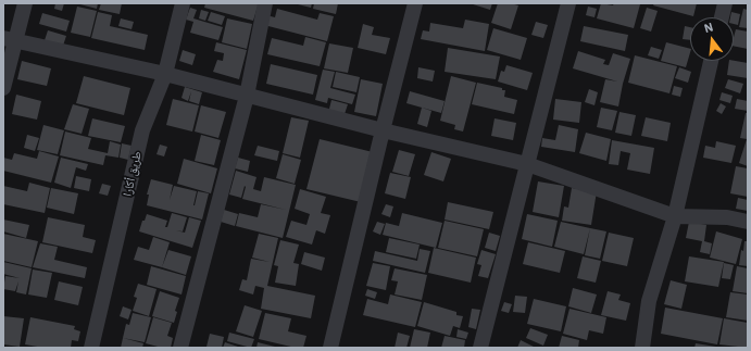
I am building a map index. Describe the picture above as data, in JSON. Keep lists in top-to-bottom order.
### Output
{
  "streets": {
    "street": ["طريق أكارا"]
  },
  "north": "top"
}
